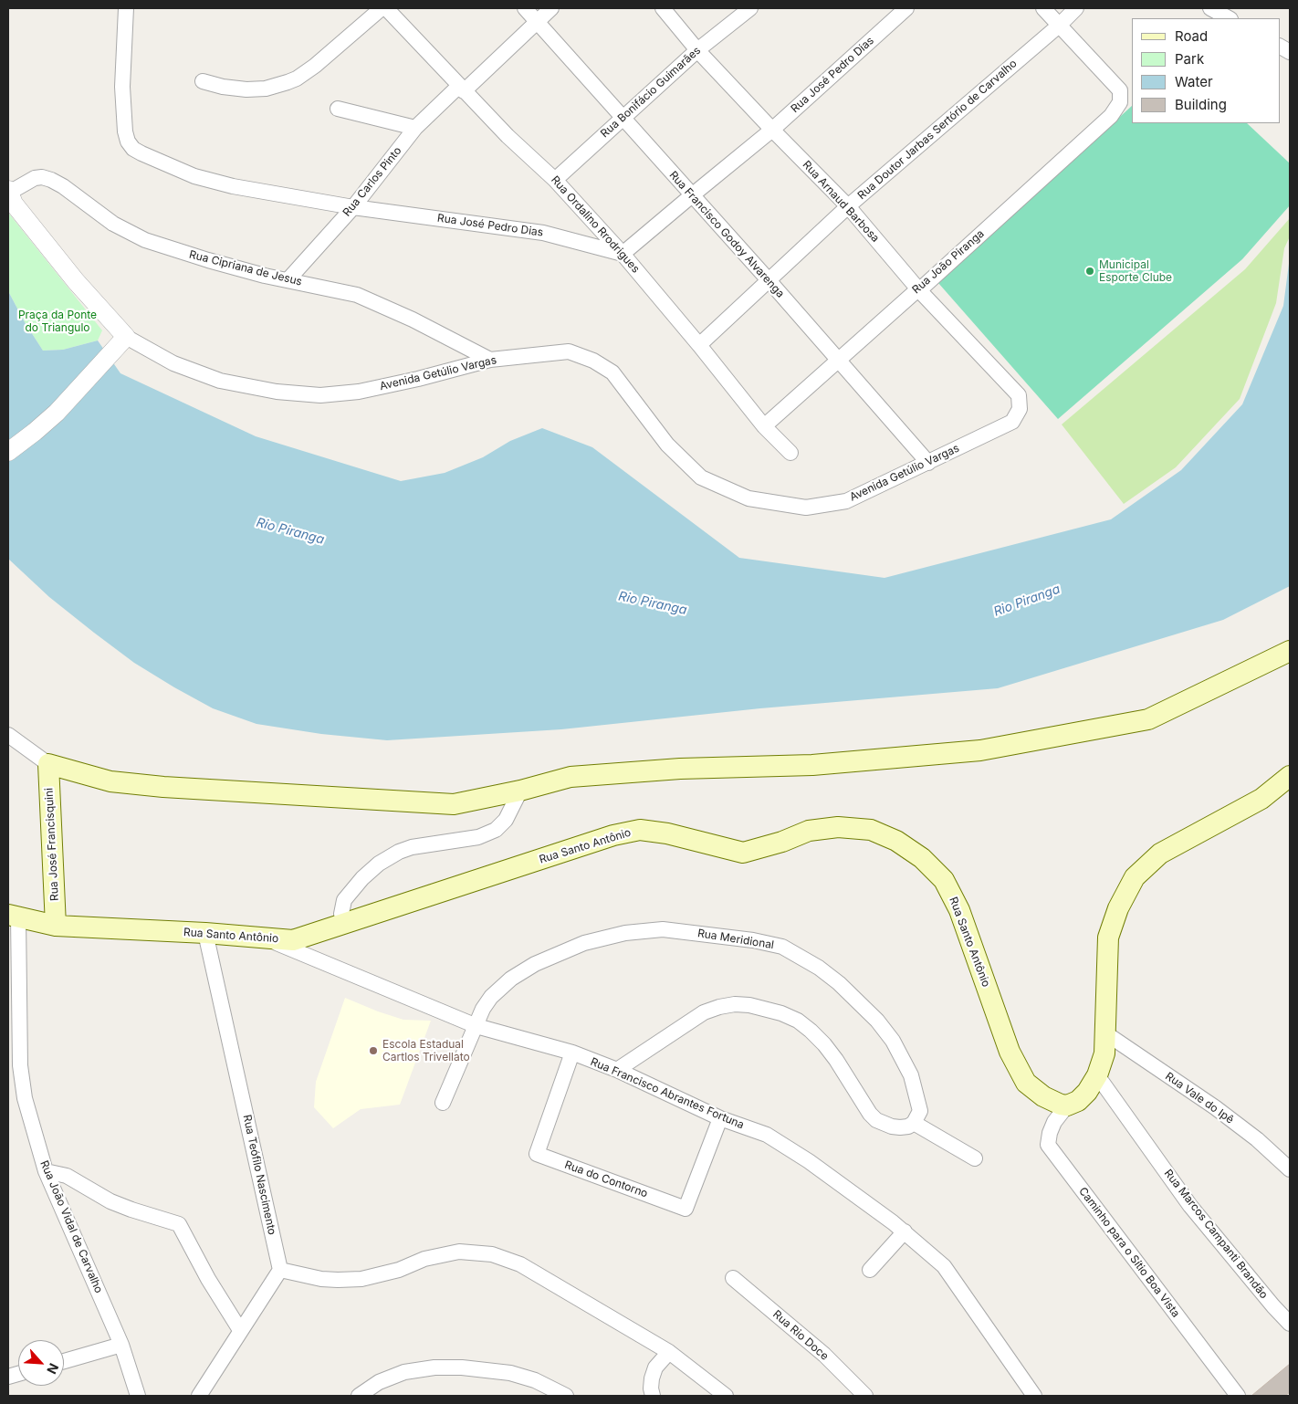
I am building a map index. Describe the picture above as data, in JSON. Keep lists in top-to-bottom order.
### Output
{
  "streets": {
    "main road": ["Rua José Francisquini", "Rua Santo Antônio"],
    "street": [
      "Rua José Pedro Dias",
      "Rua Bonifácio Guimarães",
      "Rua Doutor Jarbas Sertório de Carvalho",
      "Rua Carlos Pinto",
      "Rua Arnaud Barbosa",
      "Rua Ordalino Rrodrigues",
      "Rua Francisco Godoy Alvarenga",
      "Rua João Piranga",
      "Rua Cipriana de Jesus",
      "Avenida Getúlio Vargas",
      "Rua Meridional",
      "Rua Francisco Abrantes Fortuna",
      "Rua Vale do Ipê",
      "Rua Teófilo Nascimento",
      "Rua do Contorno",
      "Rua João Vidal de Carvalho",
      "Rua Marcos Campanti Brandão",
      "Caminho para o Sítio Boa Vista",
      "Rua Rio Doce"
    ]
  },
  "crossings": [
    ["Rua José Pedro Dias", "Rua Carlos Pinto"],
    ["Rua José Pedro Dias", "Rua Arnaud Barbosa"],
    ["Rua José Pedro Dias", "Rua Ordalino Rrodrigues"],
    ["Rua José Pedro Dias", "Rua Francisco Godoy Alvarenga"],
    ["Rua Bonifácio Guimarães", "Rua Arnaud Barbosa"],
    ["Rua Bonifácio Guimarães", "Rua Ordalino Rrodrigues"],
    ["Rua Bonifácio Guimarães", "Rua Francisco Godoy Alvarenga"],
    ["Rua Doutor Jarbas Sertório de Carvalho", "Rua Arnaud Barbosa"],
    ["Rua Doutor Jarbas Sertório de Carvalho", "Rua Ordalino Rrodrigues"],
    ["Rua Doutor Jarbas Sertório de Carvalho", "Rua Francisco Godoy Alvarenga"],
    ["Rua Doutor Jarbas Sertório de Carvalho", "Rua João Piranga"],
    ["Rua Carlos Pinto", "Rua Ordalino Rrodrigues"],
    ["Rua Carlos Pinto", "Rua Francisco Godoy Alvarenga"],
    ["Rua Carlos Pinto", "Rua Cipriana de Jesus"],
    ["Rua Arnaud Barbosa", "Rua João Piranga"],
    ["Rua Arnaud Barbosa", "Avenida Getúlio Vargas"],
    ["Rua Ordalino Rrodrigues", "Rua João Piranga"],
    ["Rua Francisco Godoy Alvarenga", "Rua João Piranga"],
    ["Rua Francisco Godoy Alvarenga", "Avenida Getúlio Vargas"],
    ["Rua Cipriana de Jesus", "Avenida Getúlio Vargas"],
    ["Rua José Francisquini", "Rua Santo Antônio"],
    ["Rua Santo Antônio", "Rua Francisco Abrantes Fortuna"],
    ["Rua Santo Antônio", "Rua Teófilo Nascimento"],
    ["Rua Santo Antônio", "Rua João Vidal de Carvalho"],
    ["Rua Santo Antônio", "Caminho para o Sítio Boa Vista"],
    ["Rua Meridional", "Rua Francisco Abrantes Fortuna"],
    ["Rua Francisco Abrantes Fortuna", "Rua do Contorno"]
  ],
  "water": ["Rio Piranga"],
  "parks": ["Praça da Ponte do Triangulo"],
  "places": ["Municipal Esporte Clube", "Escola Estadual Cartlos Trivellato"],
  "legend": [
    "Road",
    "Park",
    "Water",
    "Building"
  ],
  "north": "bottom right"
}
